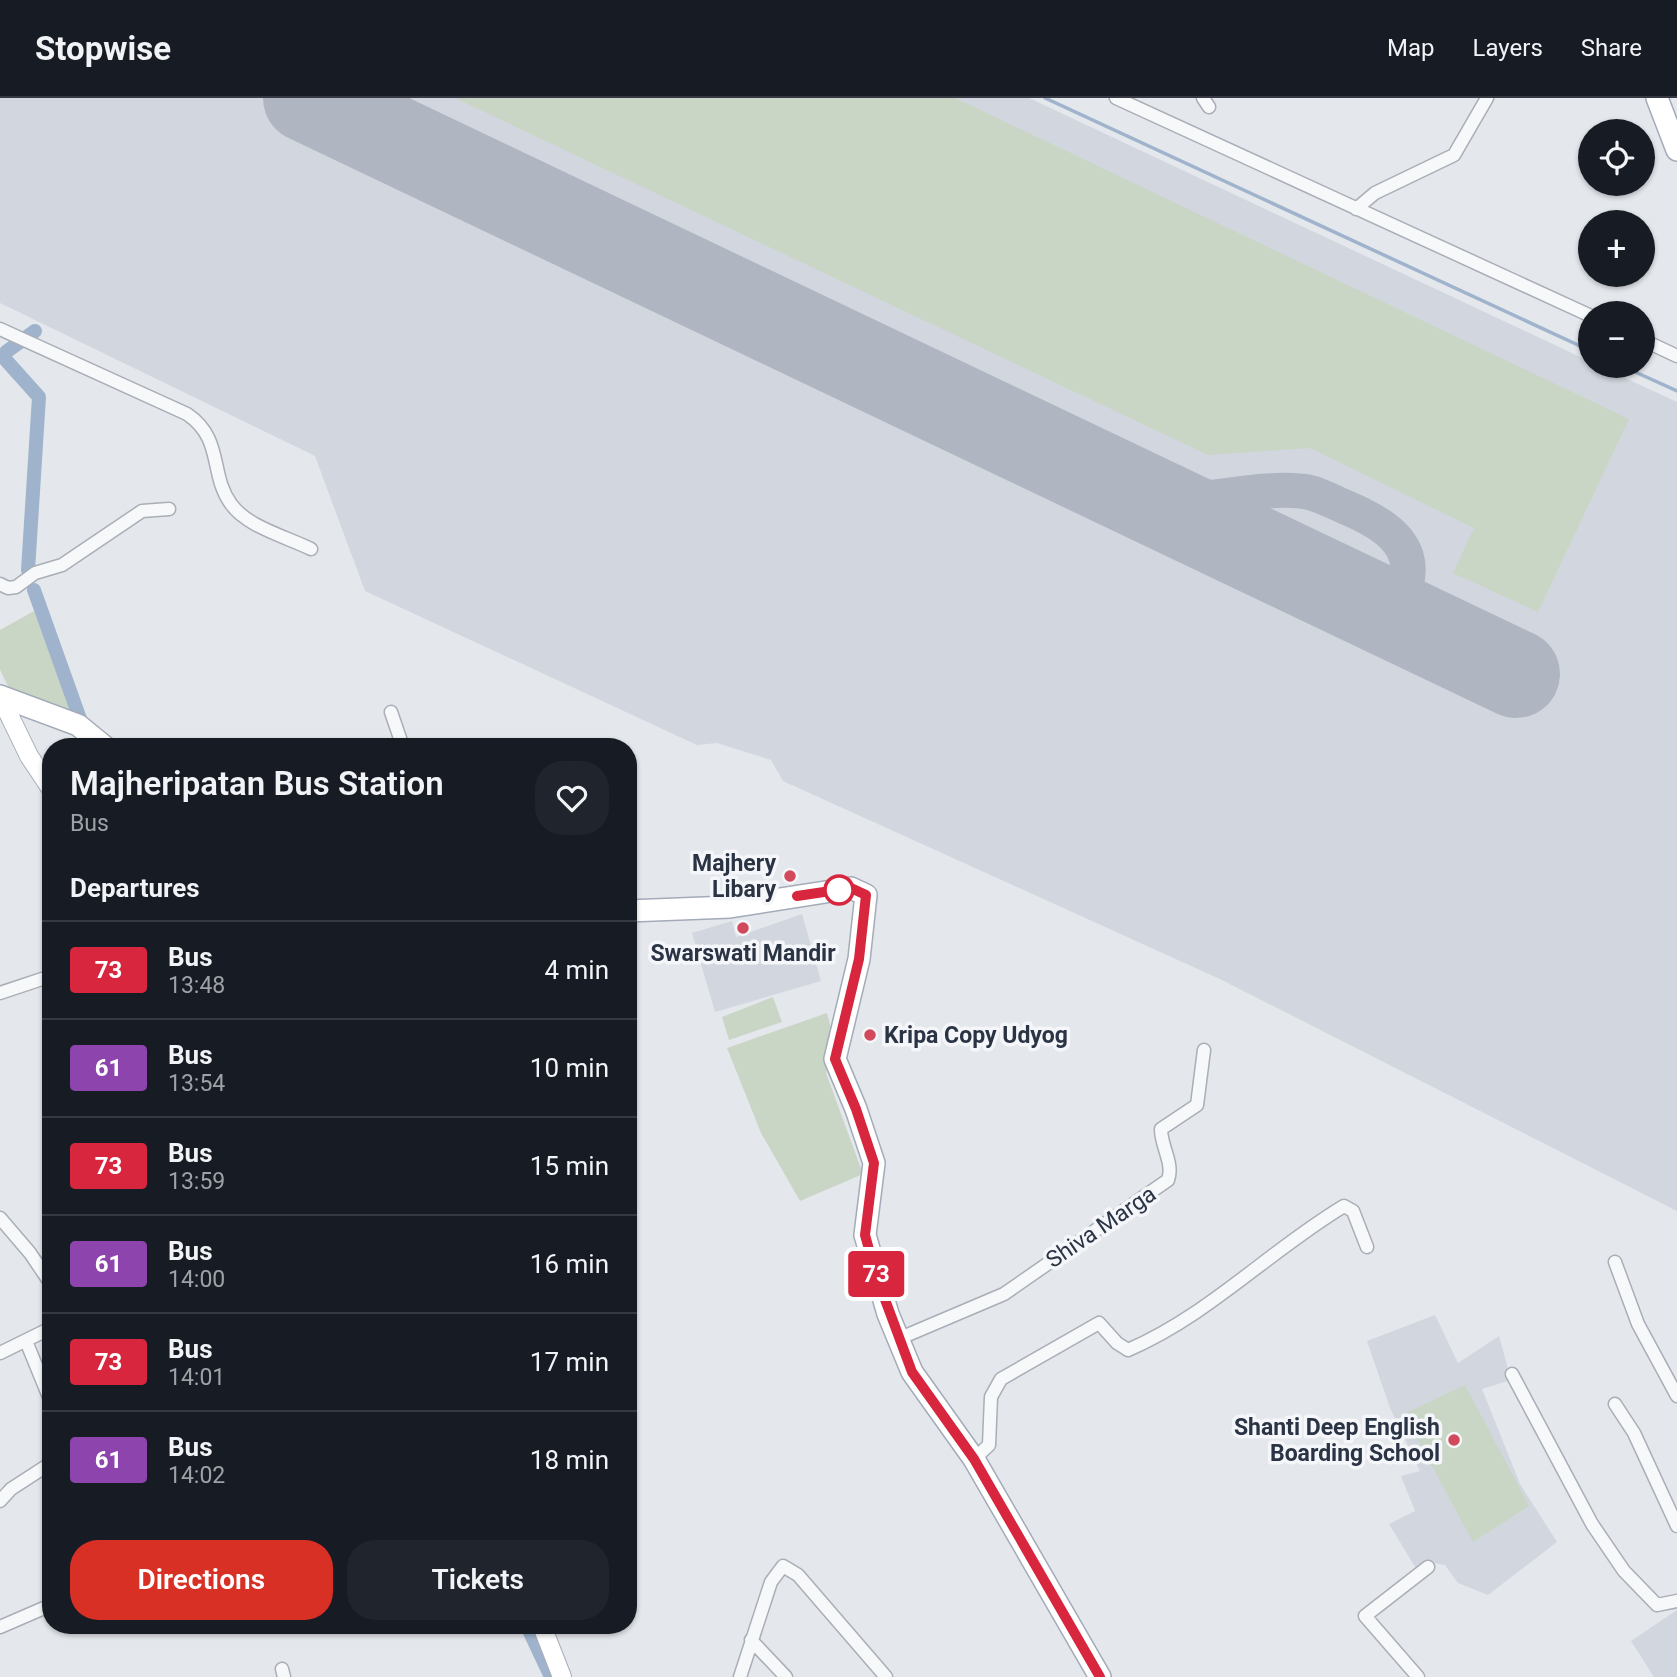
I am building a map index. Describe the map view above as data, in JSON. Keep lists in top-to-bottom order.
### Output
{
  "streets": {
    "street": ["Shiva Marga"]
  },
  "places": [
    "Majhery Libary",
    "Swarswati Mandir",
    "Kripa Copy Udyog",
    "Shanti Deep English Boarding School"
  ],
  "lines": ["bus line 73"],
  "page": {
    "header": "Stopwise",
    "nav": ["Map", "Layers", "Share"],
    "on_map": "73",
    "map_buttons": ["+", "−"],
    "heading": [
      ["Majheripatan Bus Station", "Bus"],
      "Departures"
    ],
    "list": [
      {
        "mark": "73",
        "name": "Bus",
        "note": "13:48",
        "value": "4 min"
      },
      {
        "mark": "61",
        "name": "Bus",
        "note": "13:54",
        "value": "10 min"
      },
      {
        "mark": "73",
        "name": "Bus",
        "note": "13:59",
        "value": "15 min"
      },
      {
        "mark": "61",
        "name": "Bus",
        "note": "14:00",
        "value": "16 min"
      },
      {
        "mark": "73",
        "name": "Bus",
        "note": "14:01",
        "value": "17 min"
      },
      {
        "mark": "61",
        "name": "Bus",
        "note": "14:02",
        "value": "18 min"
      }
    ],
    "buttons": ["Directions", "Tickets"]
  }
}
